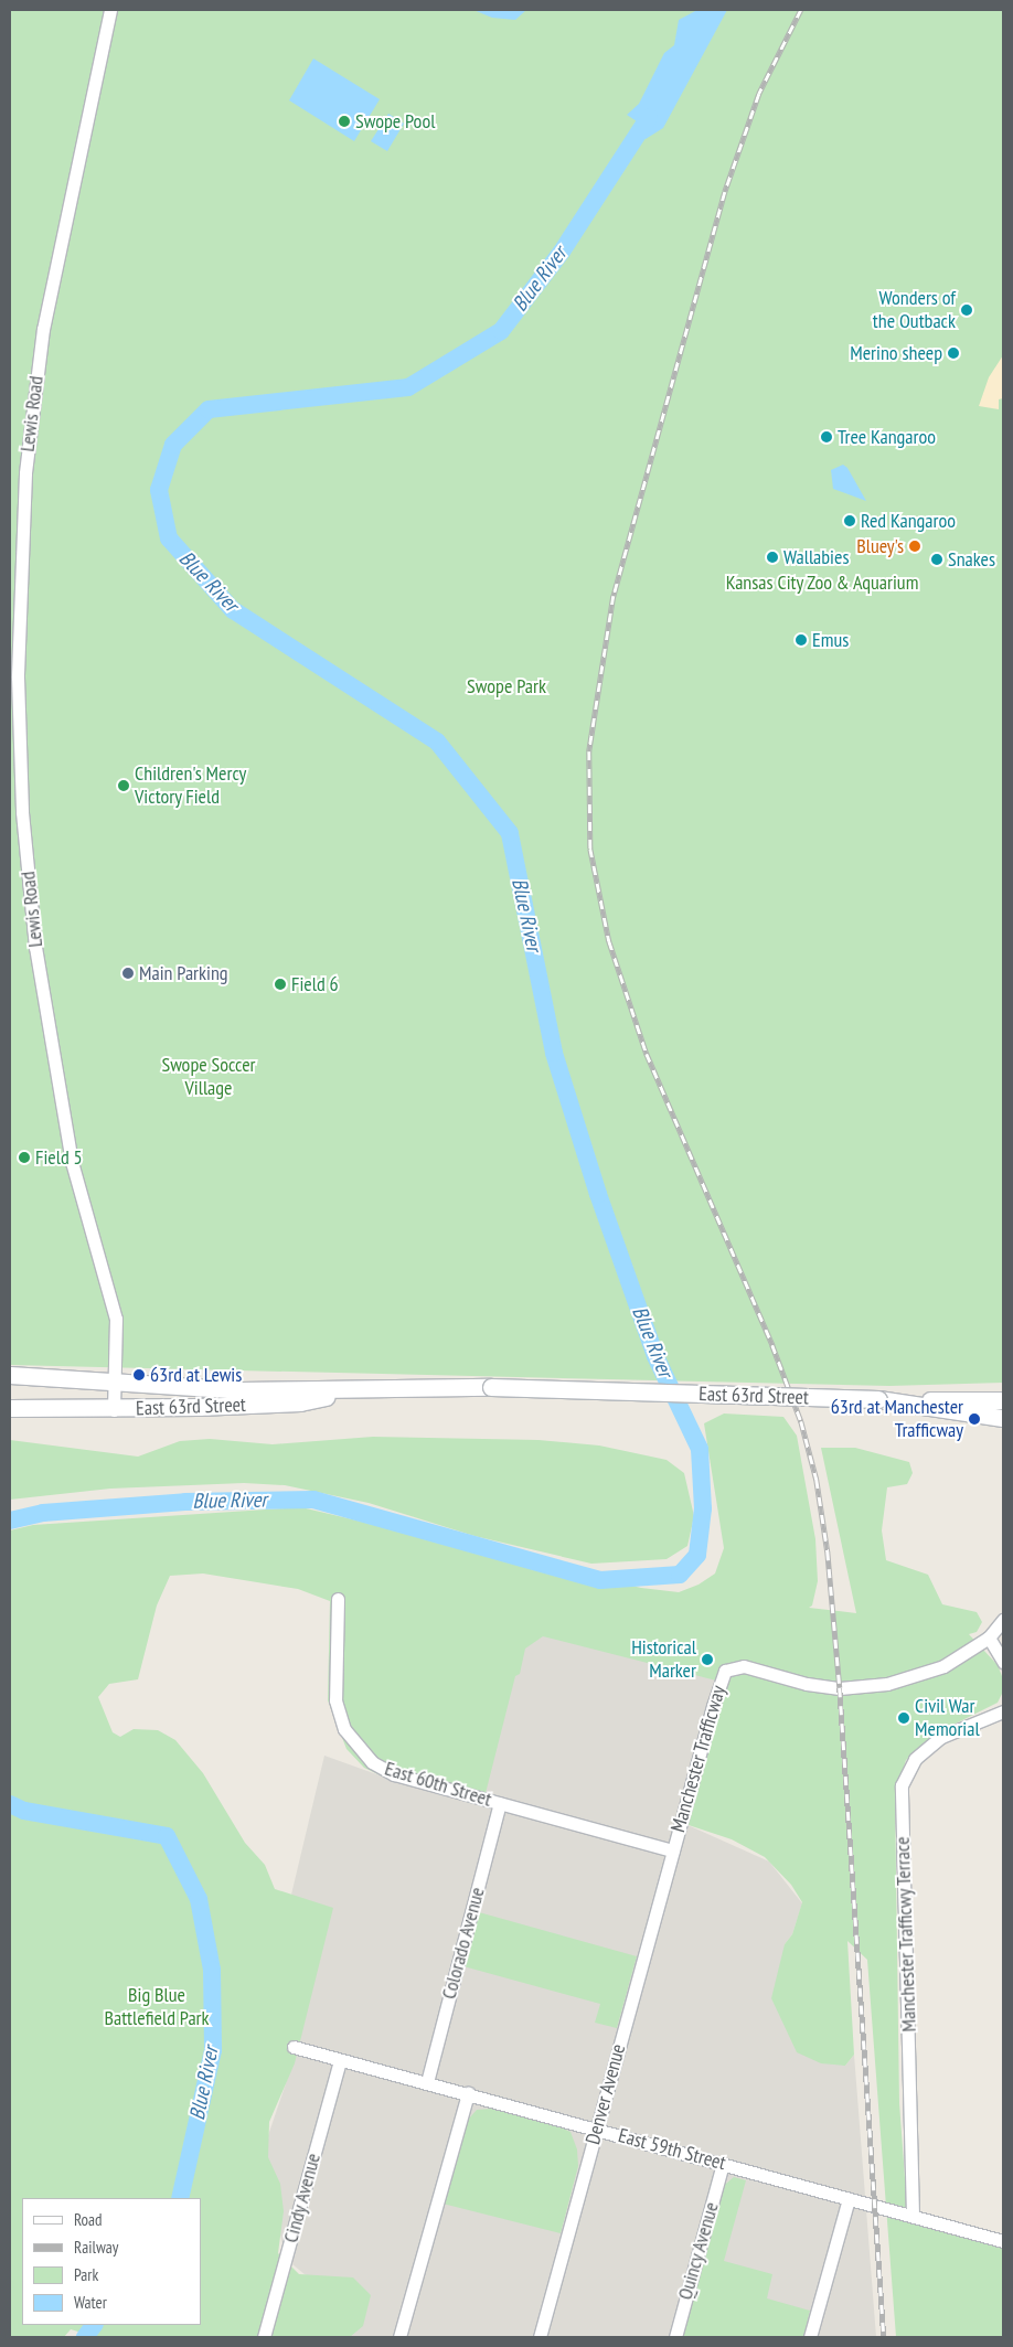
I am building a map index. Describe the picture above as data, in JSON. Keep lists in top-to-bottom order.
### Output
{
  "streets": {
    "main road": ["East 63rd Street"],
    "street": [
      "Lewis Road",
      "Manchester Trafficway",
      "East 60th Street",
      "Manchester Trafficwy Terrace",
      "Colorado Avenue",
      "Denver Avenue",
      "East 59th Street",
      "Cindy Avenue",
      "Quincy Avenue"
    ]
  },
  "crossings": [
    ["Lewis Road", "East 63rd Street"],
    ["Manchester Trafficway", "East 60th Street"],
    ["Manchester Trafficway", "Denver Avenue"],
    ["East 60th Street", "Colorado Avenue"],
    ["East 60th Street", "Denver Avenue"],
    ["Manchester Trafficwy Terrace", "East 59th Street"],
    ["Colorado Avenue", "East 59th Street"],
    ["Denver Avenue", "East 59th Street"],
    ["East 59th Street", "Cindy Avenue"],
    ["East 59th Street", "Quincy Avenue"]
  ],
  "water": ["Blue River"],
  "parks": [
    "Kansas City Zoo & Aquarium",
    "Swope Park",
    "Swope Soccer Village",
    "Big Blue Battlefield Park"
  ],
  "places": [
    "Swope Pool",
    "Wonders of the Outback",
    "Merino sheep",
    "Tree Kangaroo",
    "Red Kangaroo",
    "Bluey's",
    "Wallabies",
    "Snakes",
    "Emus",
    "Children's Mercy Victory Field",
    "Main Parking",
    "Field 6",
    "Field 5",
    "63rd at Lewis",
    "63rd at Manchester Trafficway",
    "Historical Marker",
    "Civil War Memorial"
  ],
  "legend": [
    "Road",
    "Railway",
    "Park",
    "Water"
  ]
}
